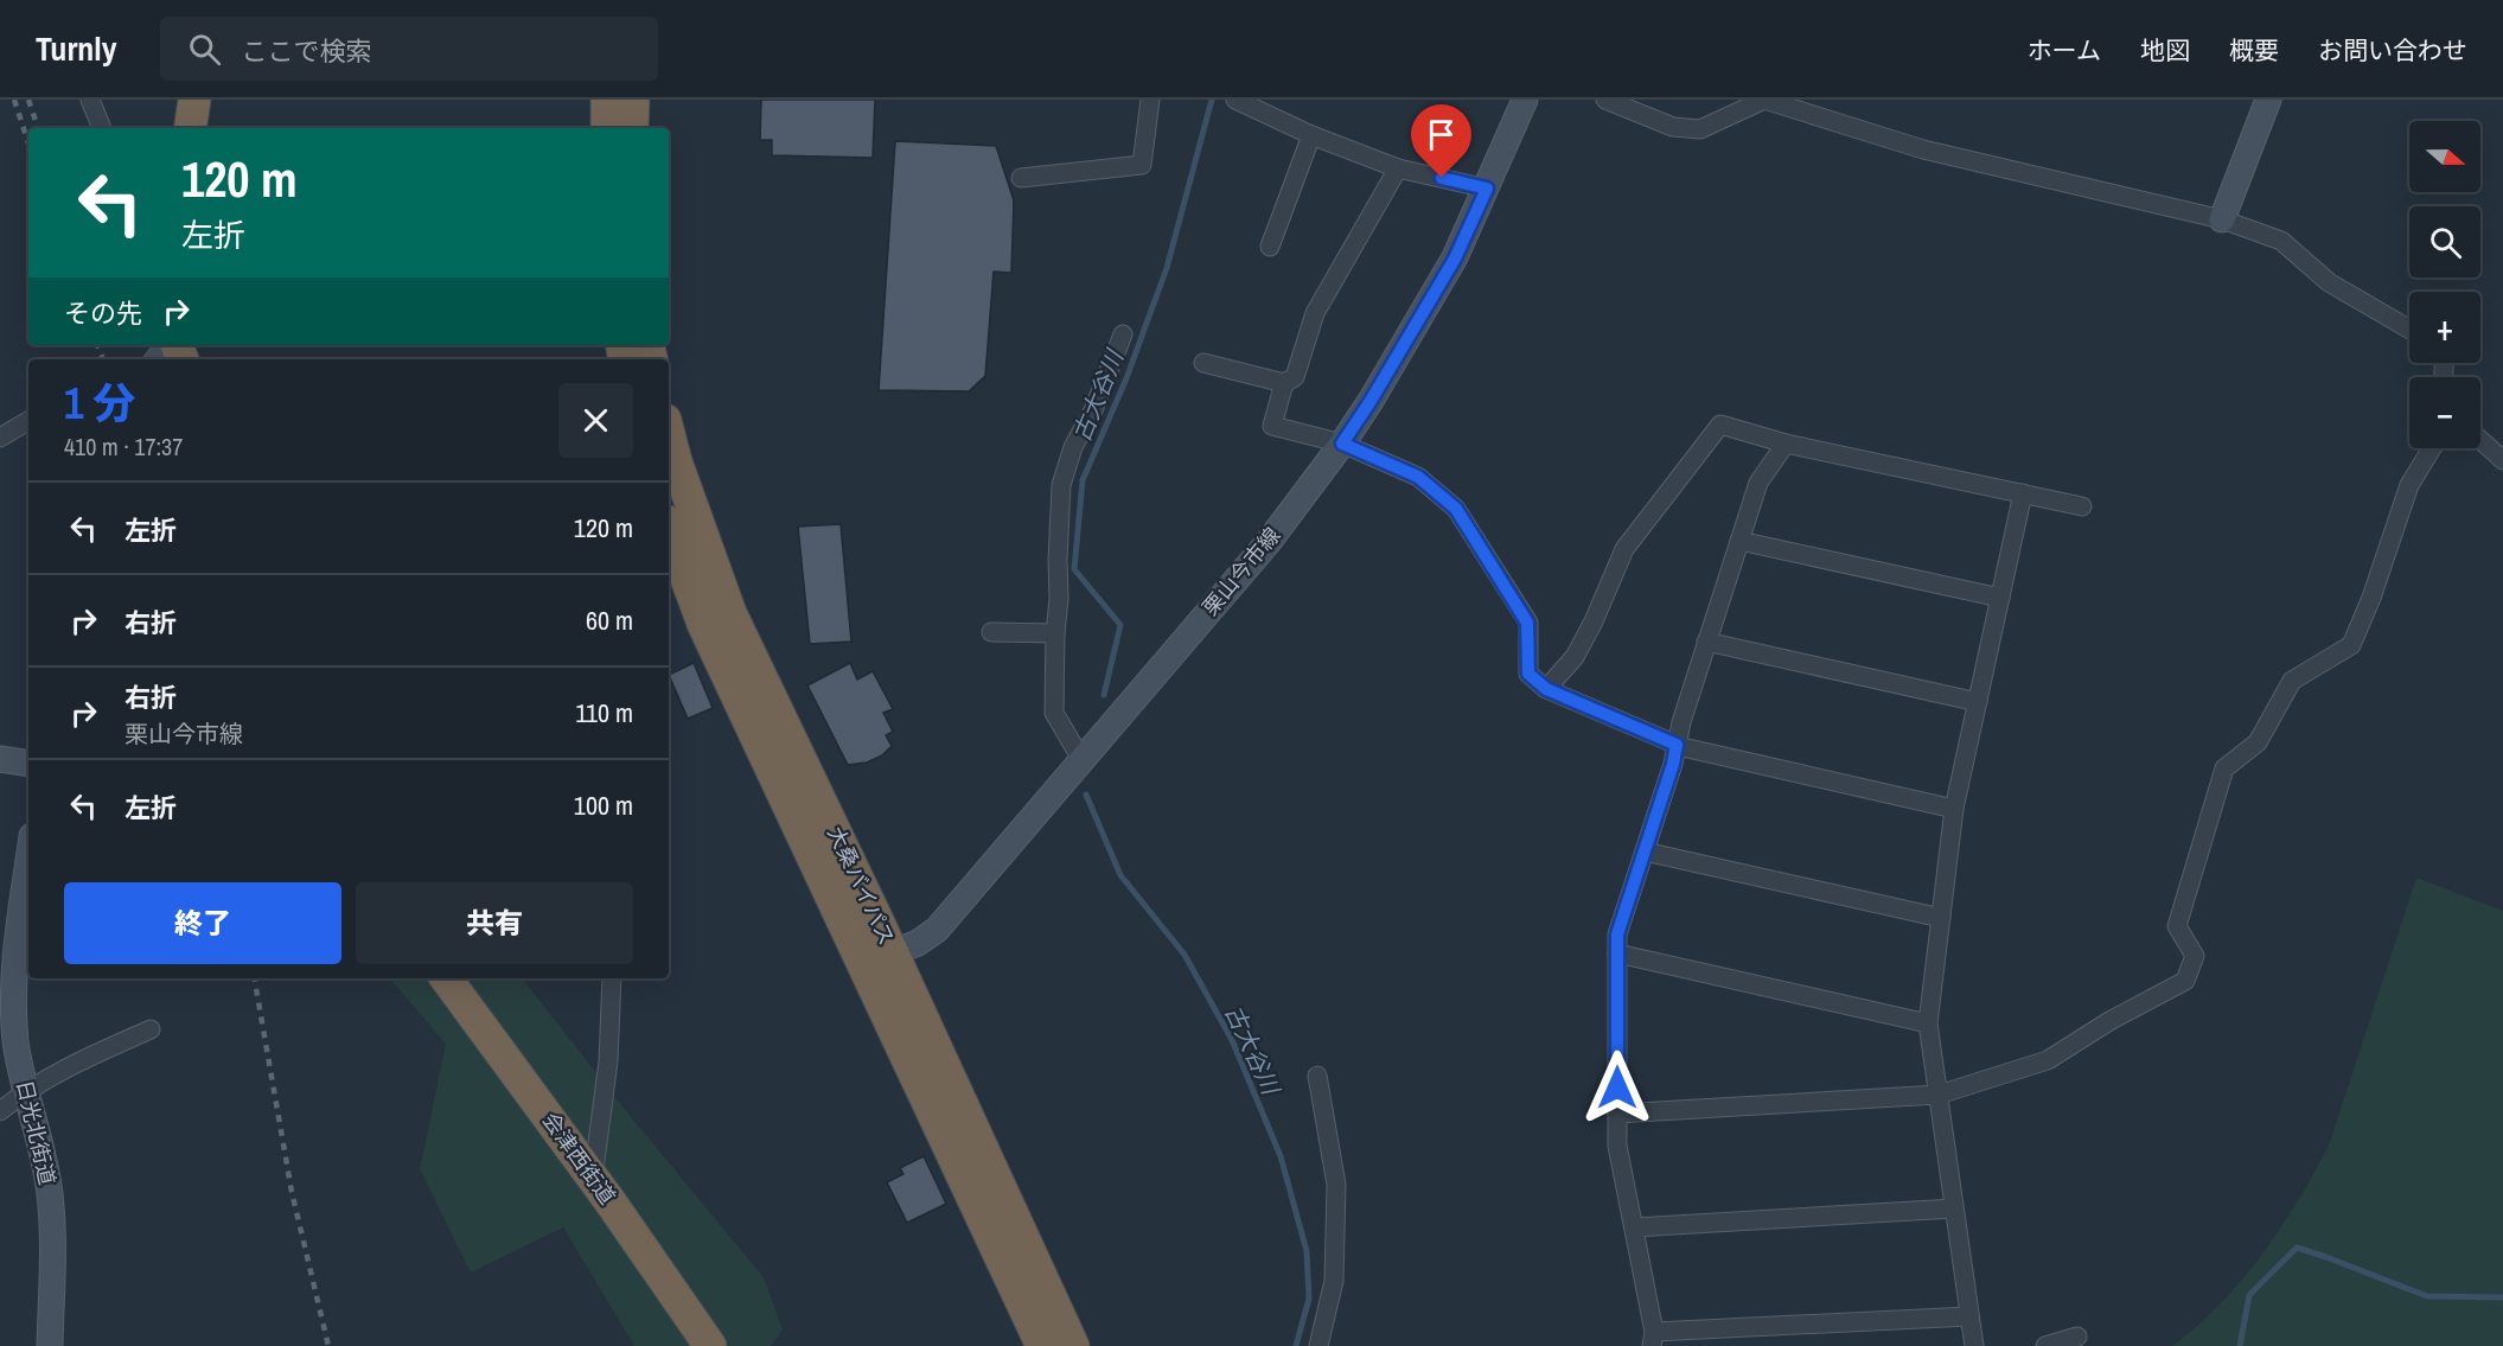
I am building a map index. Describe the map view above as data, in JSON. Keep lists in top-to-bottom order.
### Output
{
  "streets": {
    "highway": ["大桑バイパス", "会津西街道"],
    "main road": ["栗山今市線", "日光北街道"]
  },
  "crossings": [
    ["栗山今市線", "大桑バイパス"]
  ],
  "water": ["古大谷川"],
  "north": "right",
  "page": {
    "header": "Turnly",
    "search": "ここで検索",
    "nav": [
      "ホーム",
      "地図",
      "概要",
      "お問い合わせ"
    ],
    "map_buttons": ["+", "−"],
    "turn": ["120 m", "左折"],
    "then": "その先",
    "heading": ["1 分", "410 m · 17:37"],
    "list": [
      {
        "name": "左折",
        "value": "120 m"
      },
      {
        "name": "右折",
        "value": "60 m"
      },
      {
        "name": "右折",
        "note": "栗山今市線",
        "value": "110 m"
      },
      {
        "name": "左折",
        "value": "100 m"
      }
    ],
    "buttons": ["終了", "共有"]
  }
}
